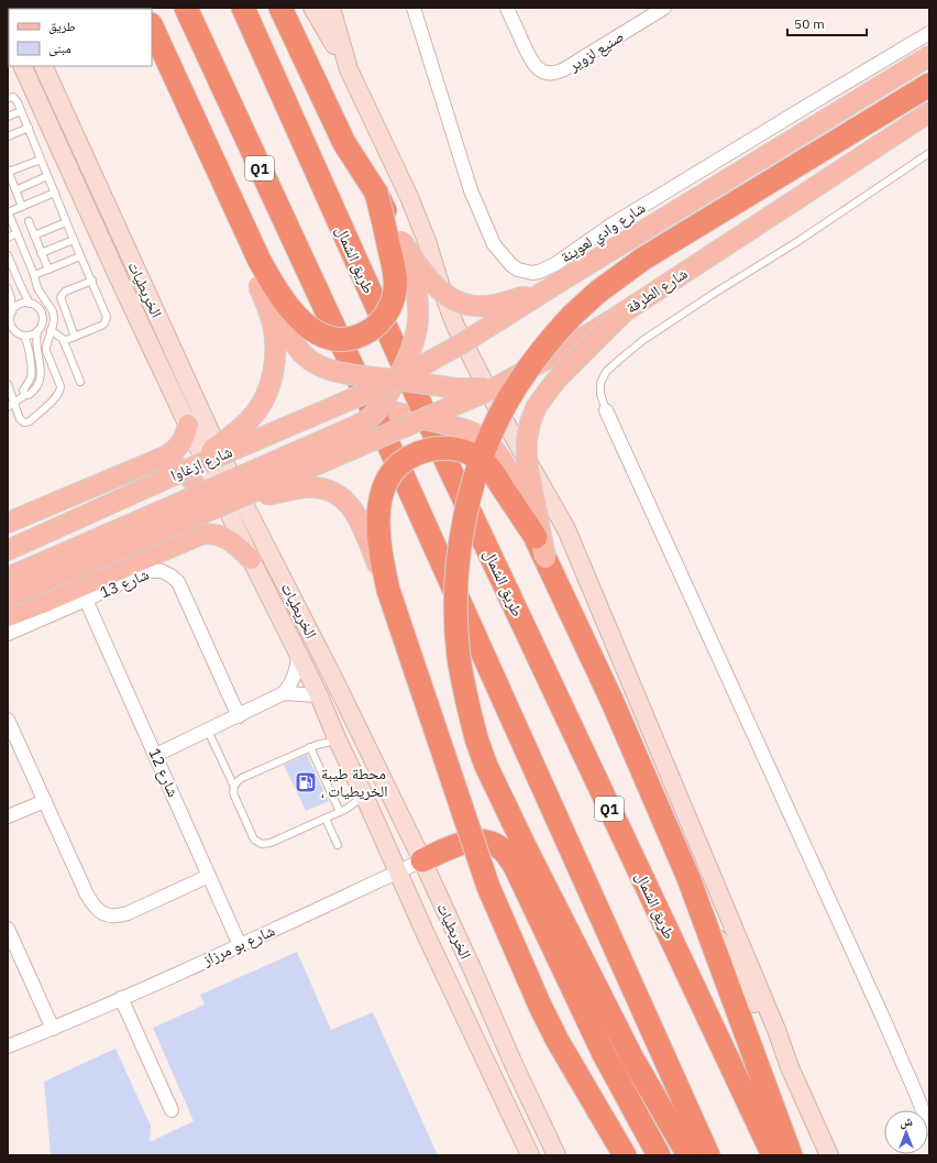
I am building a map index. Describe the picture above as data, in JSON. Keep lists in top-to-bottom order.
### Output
{
  "streets": {
    "highway": ["Q1", "طريق الشمال"],
    "main road": ["الخريطيات", "شارع الطرفة", "شارع إزغاوا"],
    "street": [
      "صنيع لزوير",
      "شارع وادي لعوينة",
      "شارع 13",
      "شارع 12",
      "شارع بو مرزاز"
    ]
  },
  "crossings": [
    ["الخريطيات", "شارع بو مرزاز"],
    ["شارع 13", "شارع 12"],
    ["شارع 12", "شارع بو مرزاز"]
  ],
  "places": {
    "fuel station": ["محطة طيبة ، الخريطيات"]
  },
  "legend": ["طريق", "مبنى"],
  "scale_bar": "50 m",
  "north": "top"
}
